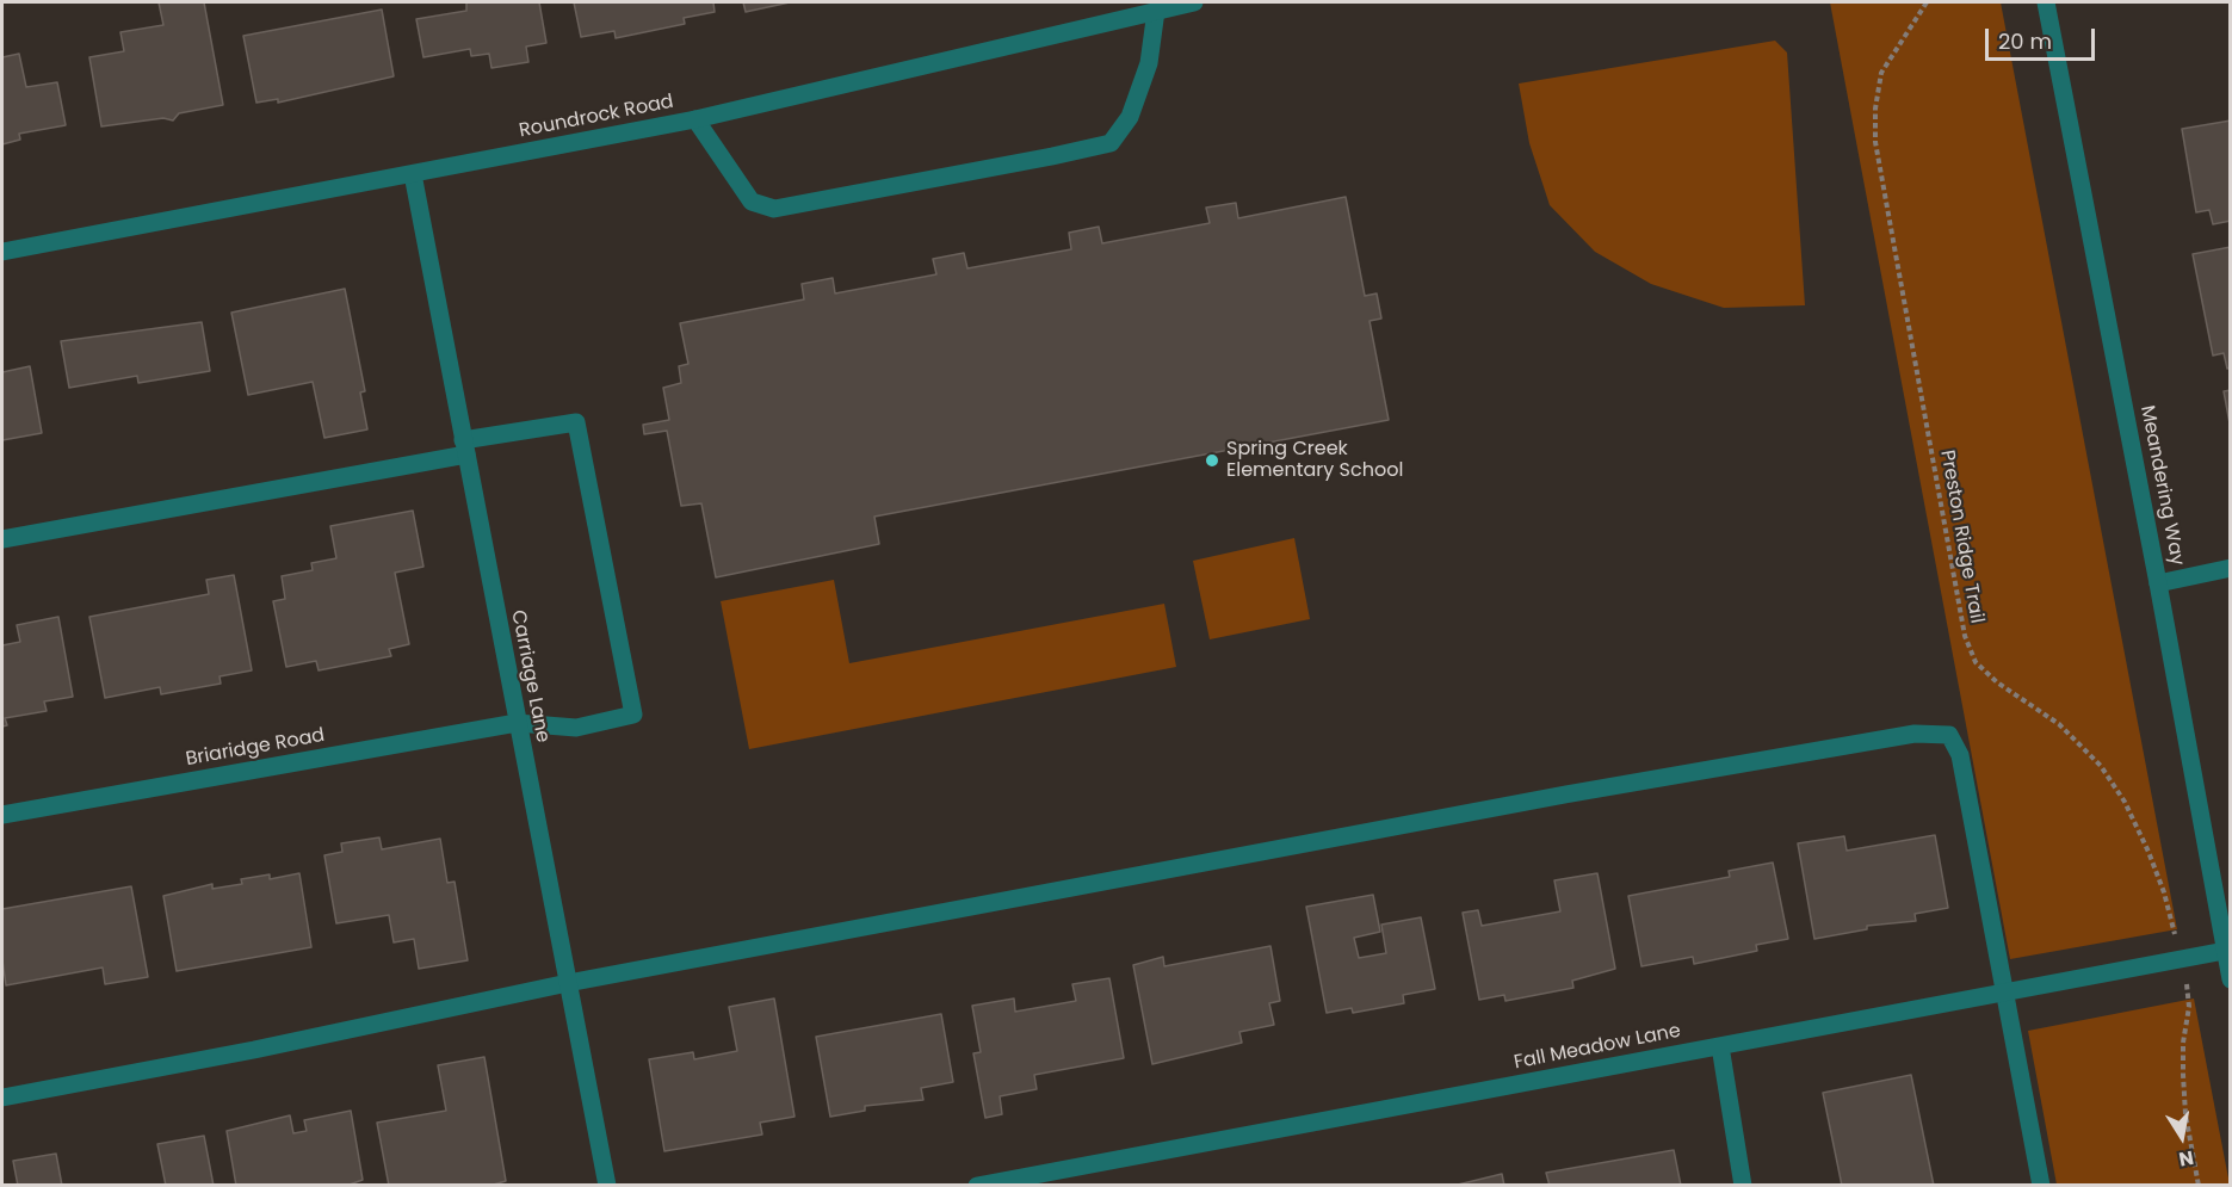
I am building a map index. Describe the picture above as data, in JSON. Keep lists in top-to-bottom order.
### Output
{
  "streets": {
    "street": [
      "Roundrock Road",
      "Meandering Way",
      "Carriage Lane",
      "Briaridge Road",
      "Fall Meadow Lane"
    ],
    "path": ["Preston Ridge Trail"]
  },
  "crossings": [
    ["Roundrock Road", "Carriage Lane"],
    ["Meandering Way", "Fall Meadow Lane"],
    ["Preston Ridge Trail", "Fall Meadow Lane"],
    ["Carriage Lane", "Briaridge Road"]
  ],
  "places": ["Spring Creek Elementary School"],
  "scale_bar": "20 m",
  "north": "bottom"
}
